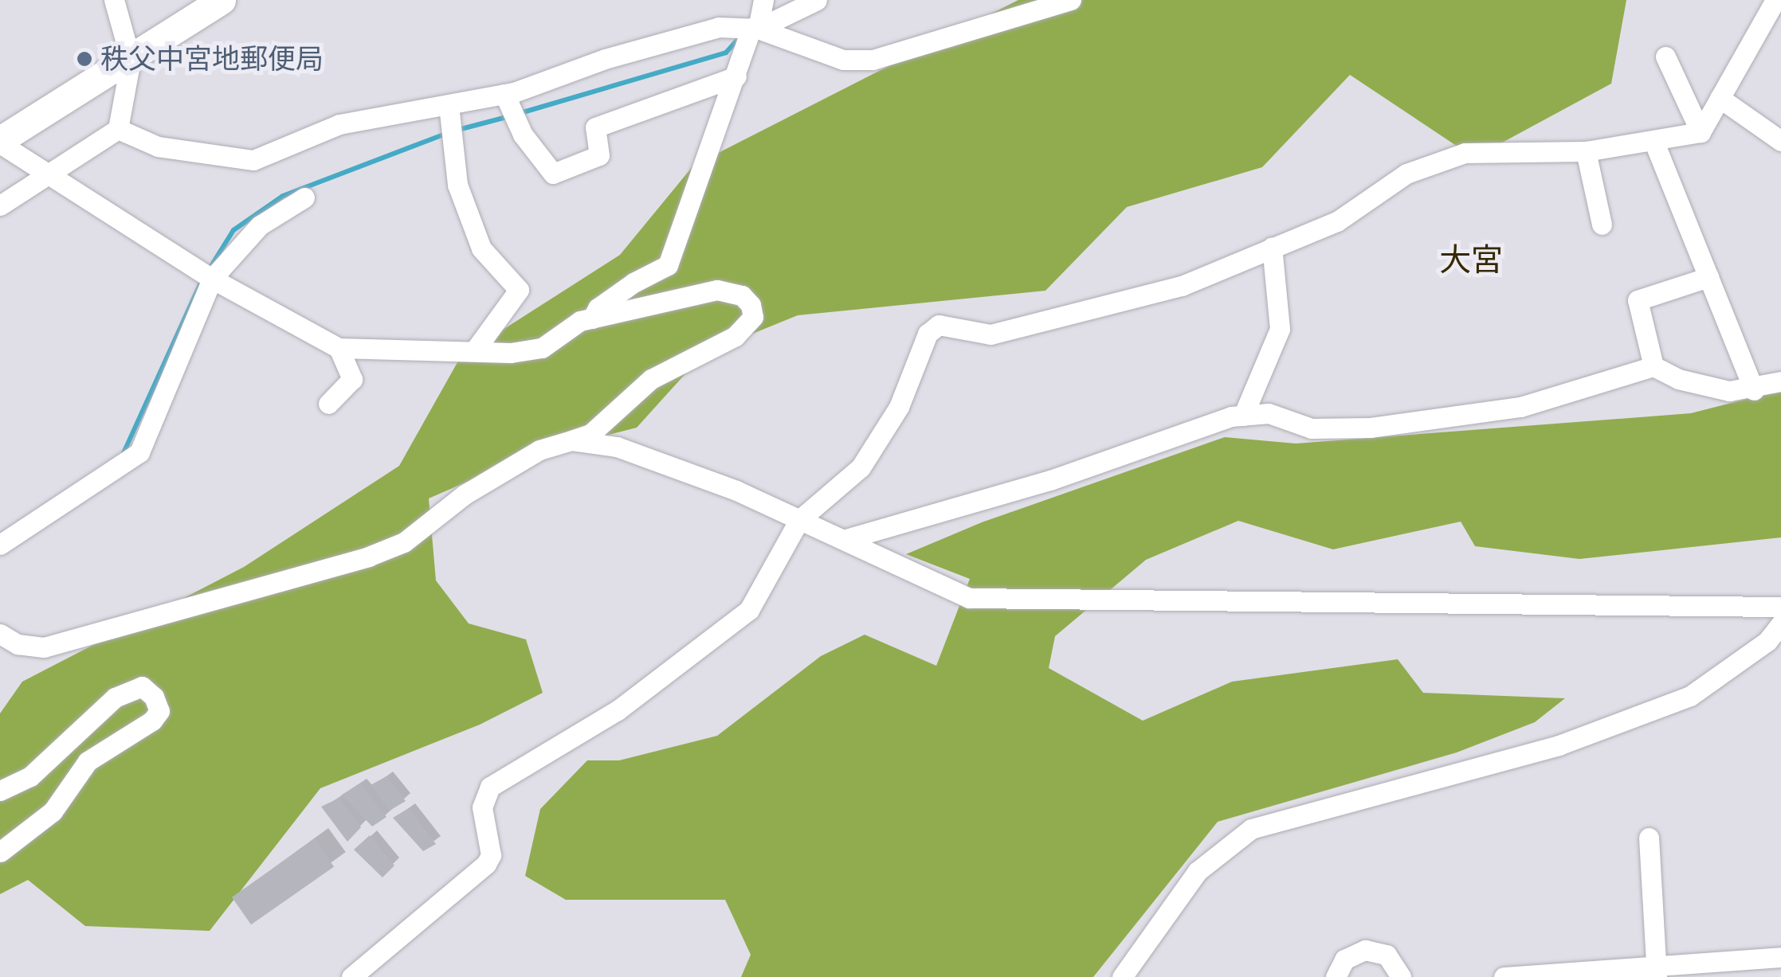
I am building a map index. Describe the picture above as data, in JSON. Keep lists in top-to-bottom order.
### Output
{
  "districts": ["大宮"],
  "places": ["秩父中宮地郵便局"]
}
